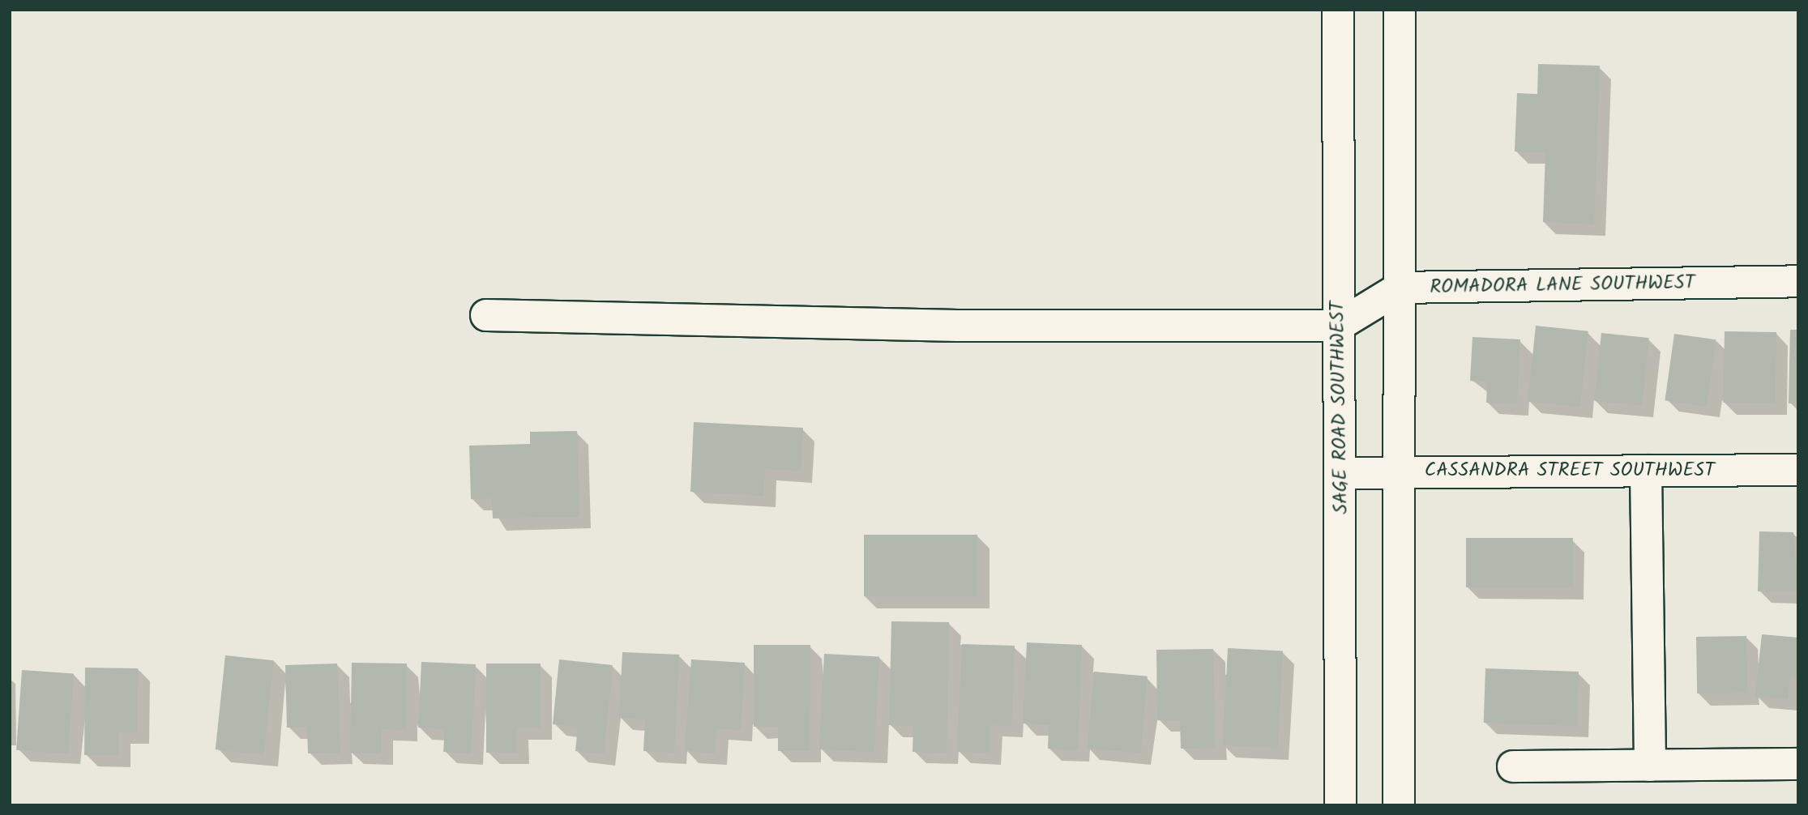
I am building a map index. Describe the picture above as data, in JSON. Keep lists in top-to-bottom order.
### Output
{
  "streets": {
    "street": ["ROMADORA LANE SOUTHWEST", "SAGE ROAD SOUTHWEST", "CASSANDRA STREET SOUTHWEST"]
  },
  "crossings": [
    ["ROMADORA LANE SOUTHWEST", "SAGE ROAD SOUTHWEST"],
    ["SAGE ROAD SOUTHWEST", "CASSANDRA STREET SOUTHWEST"]
  ]
}
